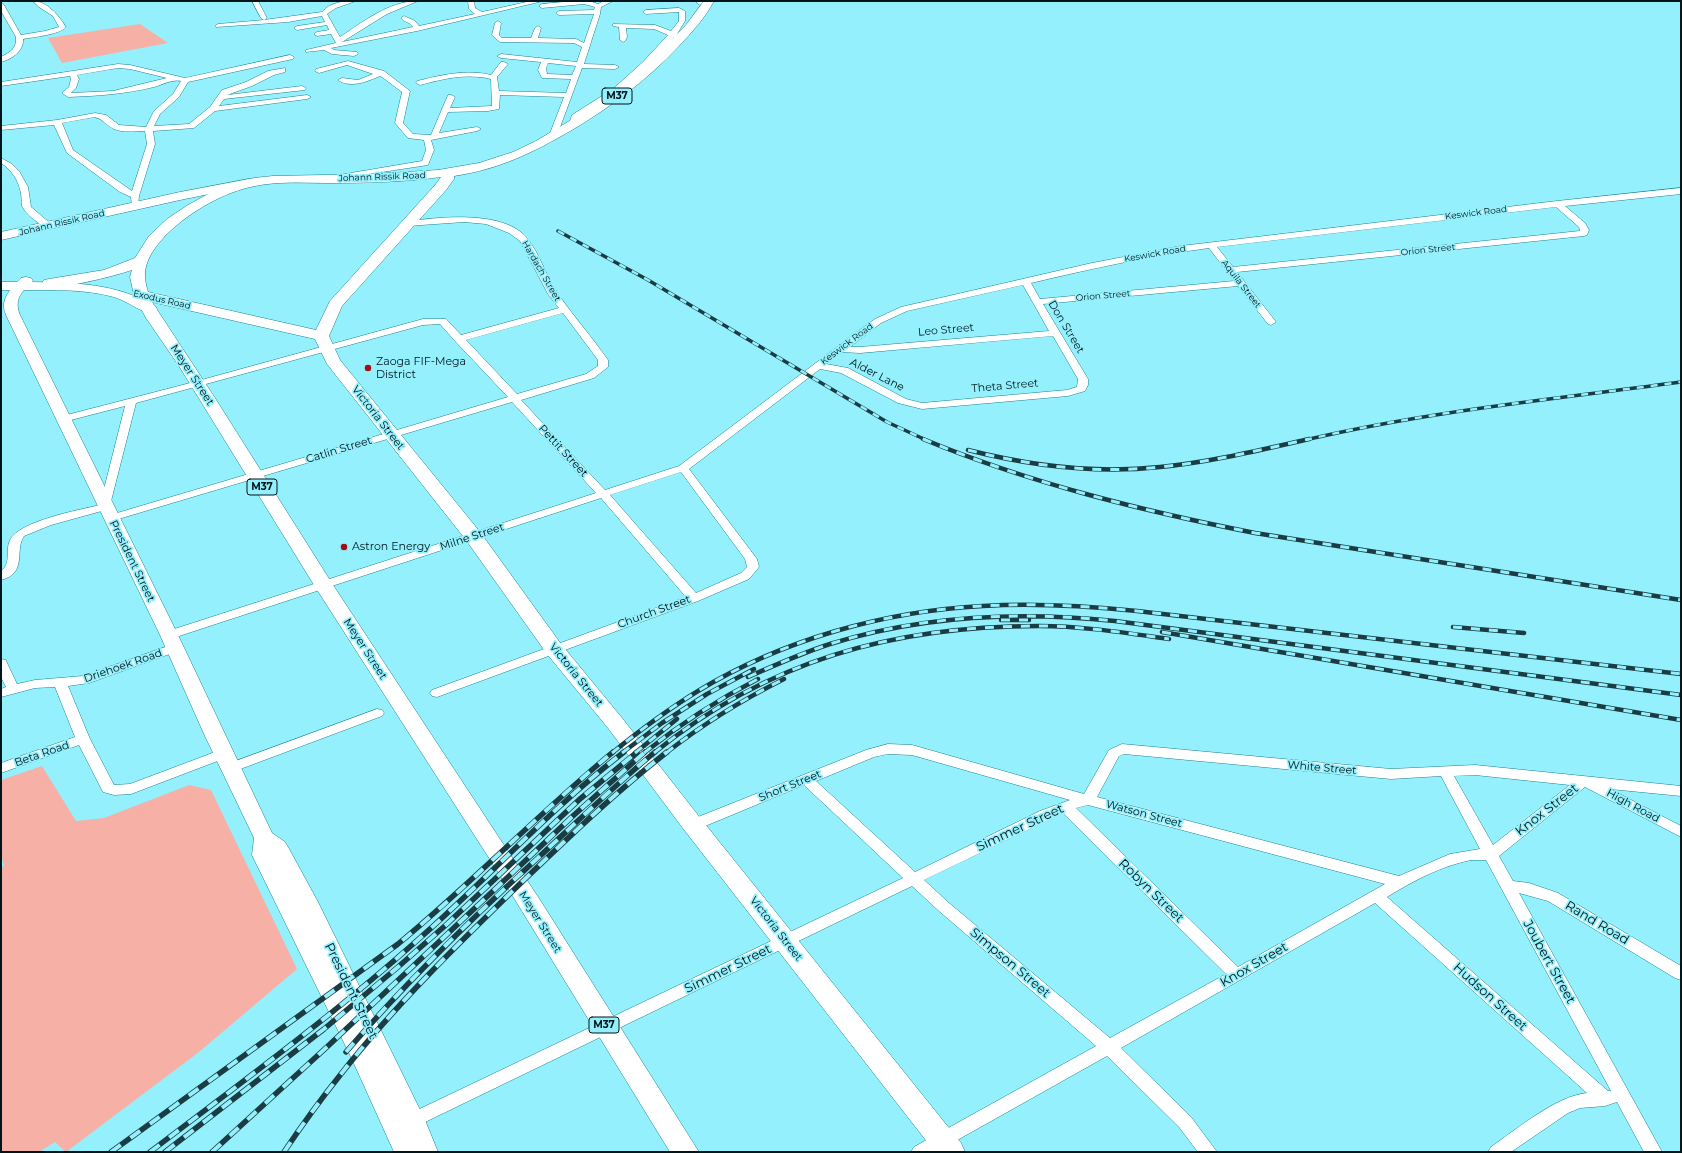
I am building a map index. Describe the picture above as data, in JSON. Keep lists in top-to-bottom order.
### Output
{
  "streets": {
    "main road": [
      "M37",
      "Johann Rissik Road",
      "Exodus Road",
      "Meyer Street",
      "Victoria Street"
    ],
    "street": [
      "Keswick Road",
      "Orion Street",
      "Hardach Street",
      "Aquila Street",
      "Don Street",
      "Leo Street",
      "Alder Lane",
      "Theta Street",
      "Catlin Street",
      "Pettit Street",
      "Milne Street",
      "President Street",
      "Church Street",
      "Driehoek Road",
      "Beta Road",
      "White Street",
      "Short Street",
      "High Road",
      "Knox Street",
      "Watson Street",
      "Simmer Street",
      "Robyn Street",
      "Rand Road",
      "Joubert Street",
      "Simpson Street",
      "Hudson Street"
    ]
  },
  "crossings": [
    ["Johann Rissik Road", "Meyer Street"],
    ["Keswick Road", "Orion Street"],
    ["Keswick Road", "Aquila Street"],
    ["Keswick Road", "Don Street"],
    ["Keswick Road", "Leo Street"],
    ["Keswick Road", "Alder Lane"],
    ["Keswick Road", "Milne Street"],
    ["Keswick Road", "Church Street"],
    ["Orion Street", "Aquila Street"],
    ["Orion Street", "Don Street"],
    ["Hardach Street", "Catlin Street"],
    ["Exodus Road", "Meyer Street"],
    ["Exodus Road", "Victoria Street"],
    ["Exodus Road", "Pettit Street"],
    ["Exodus Road", "President Street"],
    ["Don Street", "Leo Street"],
    ["Don Street", "Theta Street"],
    ["Meyer Street", "Catlin Street"],
    ["Meyer Street", "Milne Street"],
    ["Meyer Street", "Simmer Street"],
    ["Alder Lane", "Theta Street"],
    ["Victoria Street", "Catlin Street"],
    ["Victoria Street", "Pettit Street"],
    ["Victoria Street", "Milne Street"],
    ["Victoria Street", "Church Street"],
    ["Victoria Street", "Short Street"],
    ["Victoria Street", "Knox Street"],
    ["Victoria Street", "Simmer Street"],
    ["Catlin Street", "Pettit Street"],
    ["Catlin Street", "President Street"],
    ["Pettit Street", "Milne Street"],
    ["Pettit Street", "Church Street"],
    ["Milne Street", "President Street"],
    ["Milne Street", "Church Street"],
    ["Milne Street", "Driehoek Road"],
    ["President Street", "Driehoek Road"],
    ["President Street", "Simmer Street"],
    ["White Street", "High Road"],
    ["White Street", "Knox Street"],
    ["White Street", "Watson Street"],
    ["White Street", "Simmer Street"],
    ["White Street", "Joubert Street"],
    ["Short Street", "Watson Street"],
    ["Short Street", "Simpson Street"],
    ["High Road", "Knox Street"],
    ["Knox Street", "Watson Street"],
    ["Knox Street", "Robyn Street"],
    ["Knox Street", "Joubert Street"],
    ["Knox Street", "Simpson Street"],
    ["Knox Street", "Hudson Street"],
    ["Watson Street", "Simmer Street"],
    ["Simmer Street", "Robyn Street"],
    ["Simmer Street", "Simpson Street"],
    ["Rand Road", "Joubert Street"]
  ],
  "places": ["Zaoga FIF-Mega District", "Astron Energy"]
}
